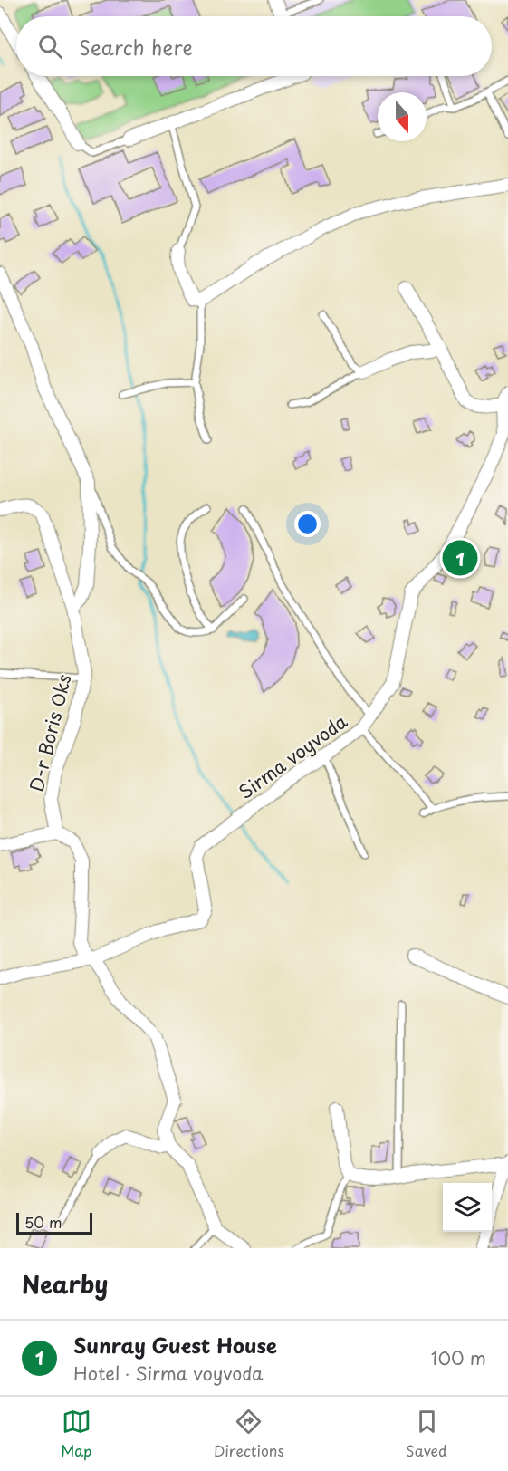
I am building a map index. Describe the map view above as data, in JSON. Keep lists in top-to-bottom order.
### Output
{
  "streets": {
    "street": ["D-r Boris Oks", "Sirma voyvoda"]
  },
  "scale_bar": "50 m",
  "north": "bottom",
  "page": {
    "search": "Search here",
    "pins": "1",
    "scale": "50 m",
    "heading": "Nearby",
    "list": [
      {
        "mark": "1",
        "name": "Sunray Guest House",
        "note": "Hotel · Sirma voyvoda",
        "value": "100 m"
      }
    ],
    "nav": ["Map", "Directions", "Saved"]
  }
}
